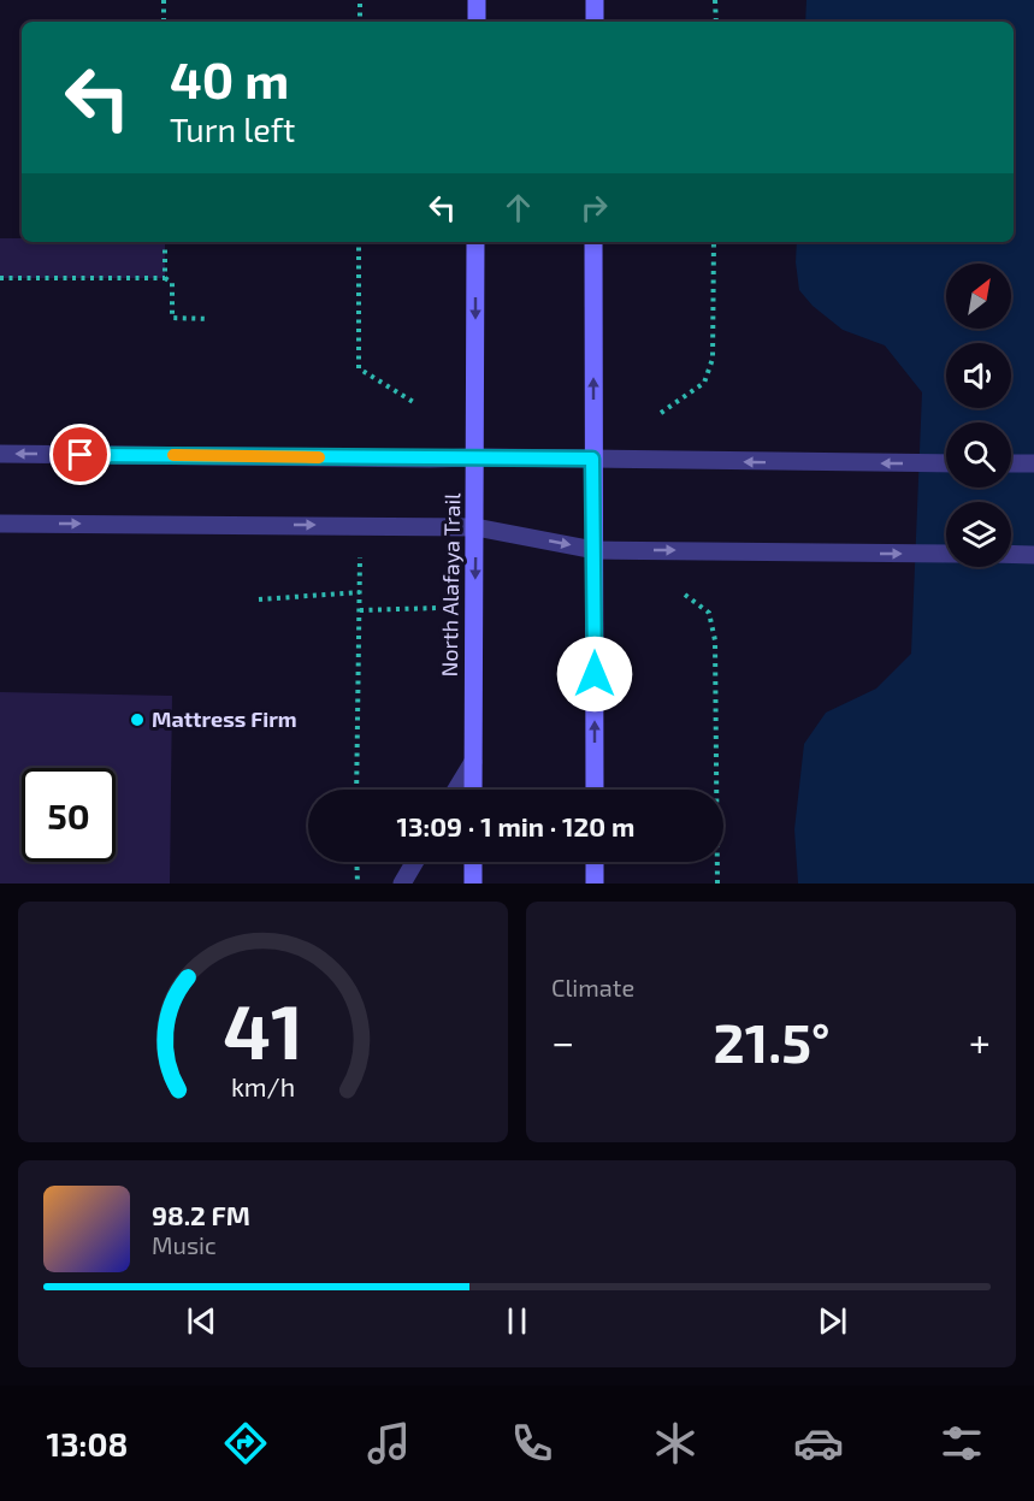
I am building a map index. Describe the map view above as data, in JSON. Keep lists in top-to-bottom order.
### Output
{
  "streets": {
    "main road": ["North Alafaya Trail"]
  },
  "places": ["Mattress Firm"],
  "north": "top right",
  "page": {
    "turn": ["40 m", "Turn left"],
    "limit": "50",
    "trip": "13:09 · 1 min · 120 m",
    "tile": "Climate",
    "heat": ["−", "21.5°", "+"],
    "song": ["98.2 FM", "Music"],
    "tabs": "13:08",
    "gauge": ["41", "km/h"]
  }
}
